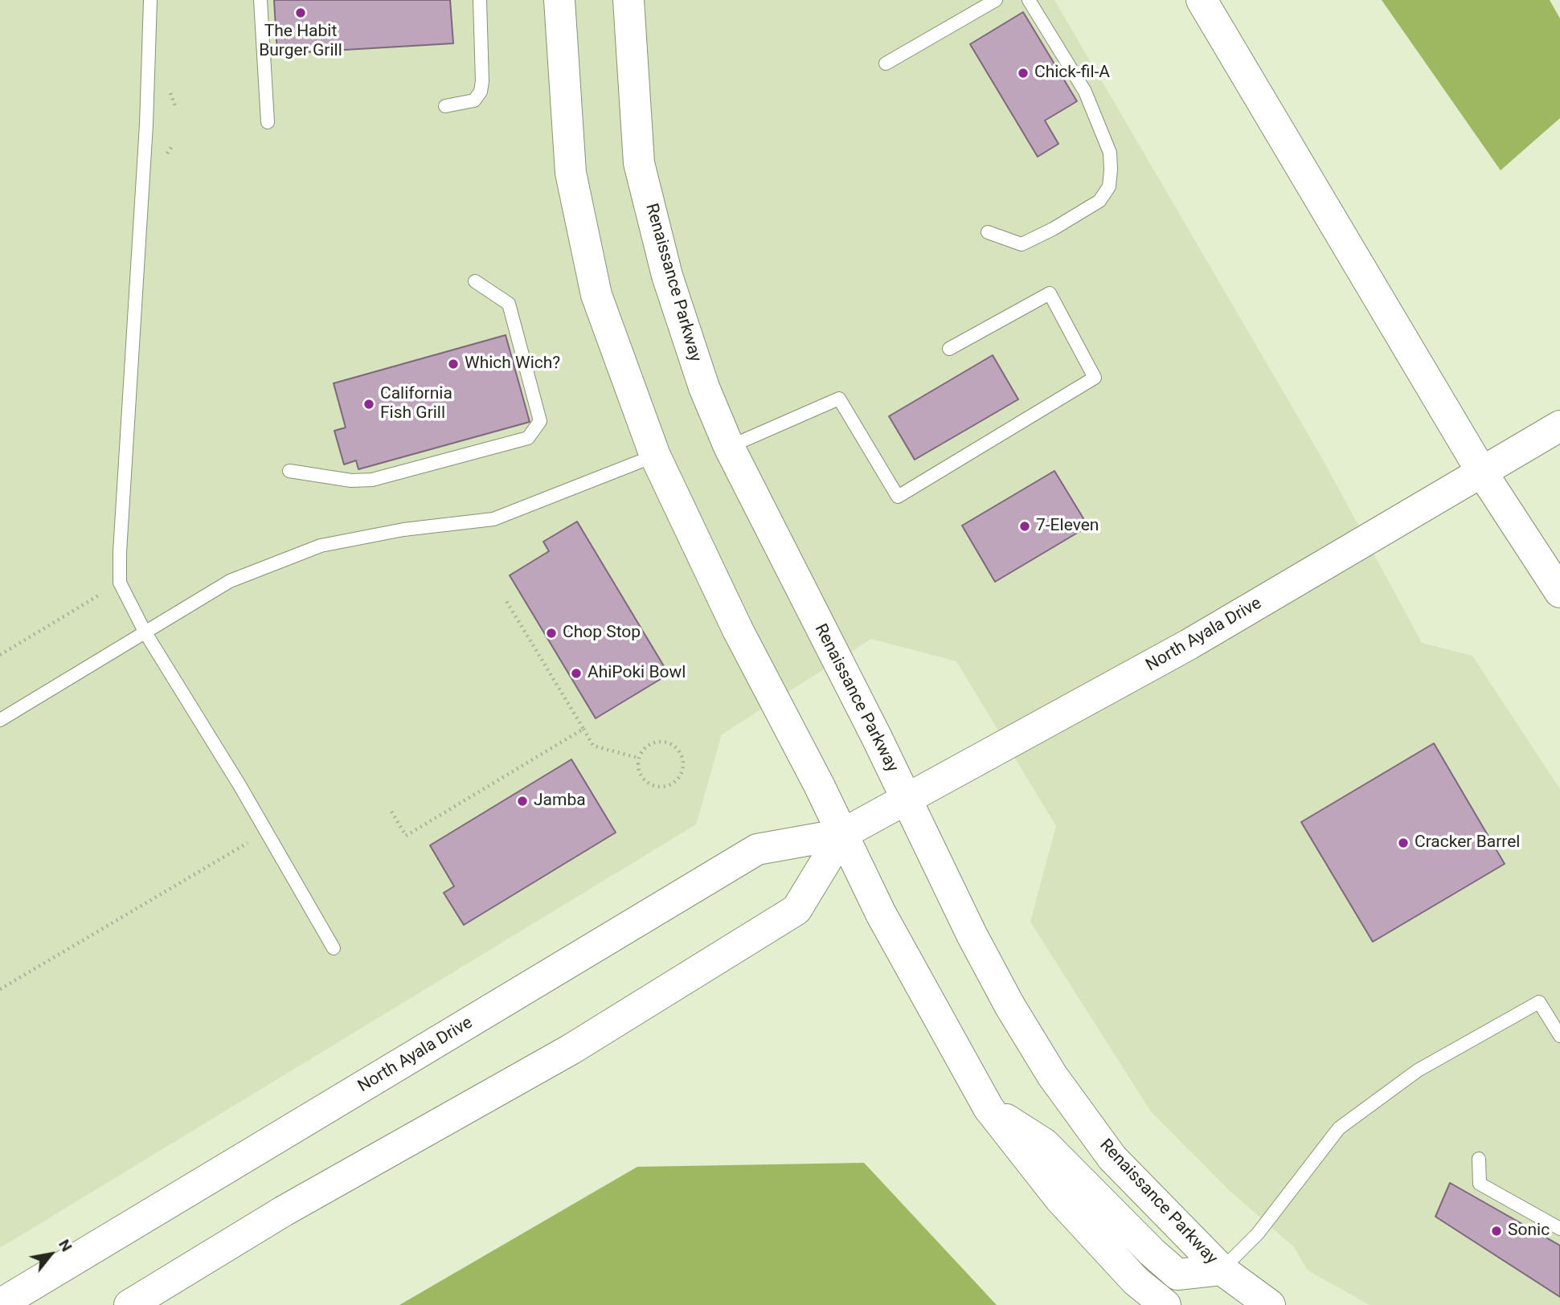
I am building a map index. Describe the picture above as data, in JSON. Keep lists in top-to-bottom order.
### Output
{
  "streets": {
    "main road": ["Renaissance Parkway", "North Ayala Drive"]
  },
  "crossings": [
    ["Renaissance Parkway", "North Ayala Drive"]
  ],
  "places": [
    "The Habit Burger Grill",
    "Chick-fil-A",
    "Which Wich?",
    "California Fish Grill",
    "7-Eleven",
    "Chop Stop",
    "AhiPoki Bowl",
    "Jamba",
    "Cracker Barrel",
    "Sonic"
  ],
  "north": "top right"
}
